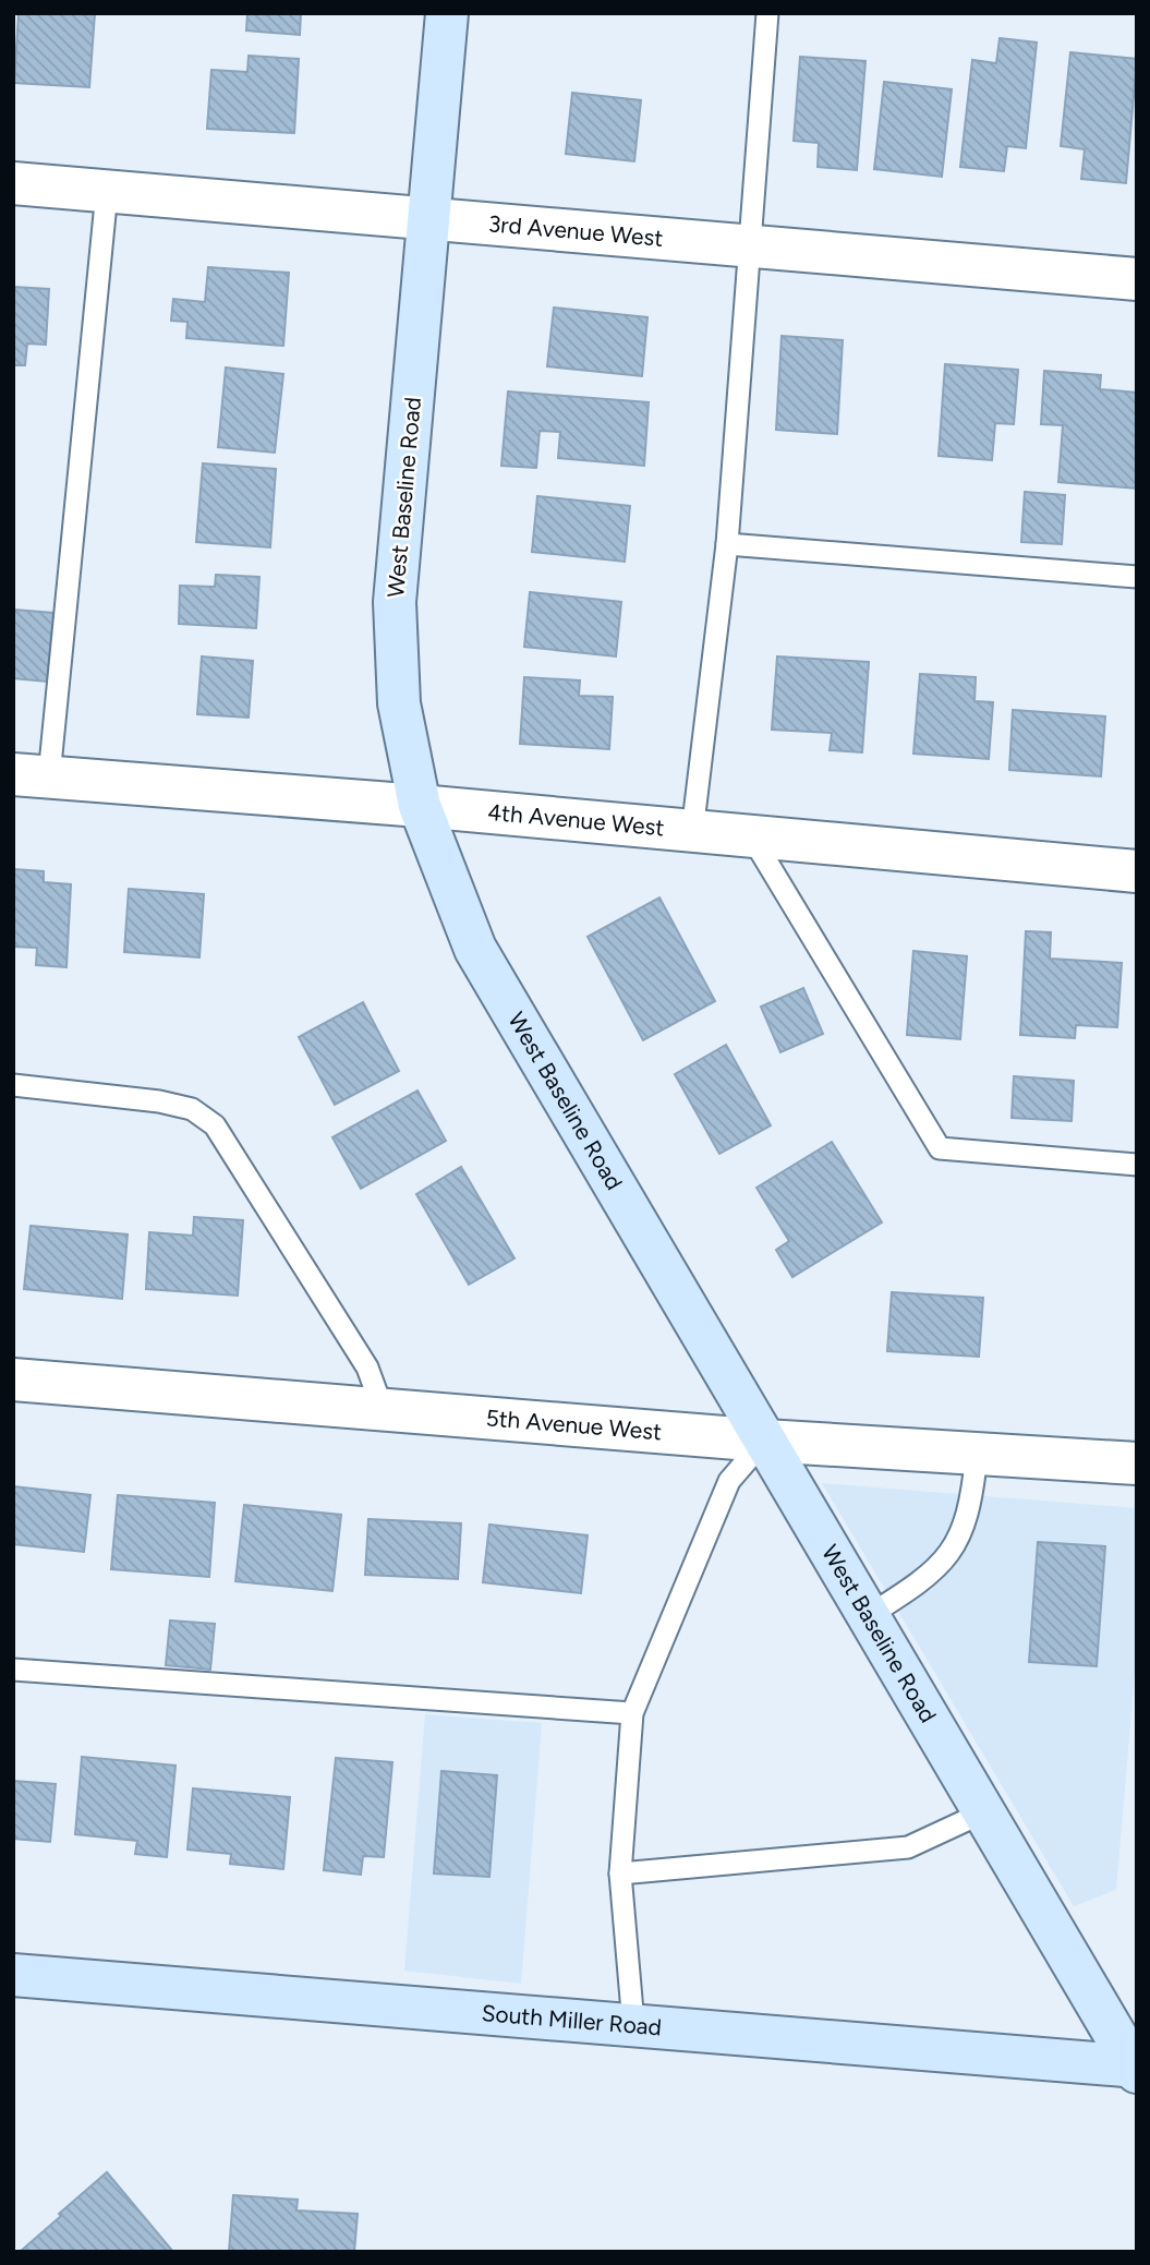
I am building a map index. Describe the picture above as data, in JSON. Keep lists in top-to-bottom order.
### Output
{
  "streets": {
    "main road": ["West Baseline Road", "South Miller Road"],
    "street": ["3rd Avenue West", "4th Avenue West", "5th Avenue West"]
  },
  "crossings": [
    ["3rd Avenue West", "West Baseline Road"],
    ["West Baseline Road", "4th Avenue West"],
    ["West Baseline Road", "5th Avenue West"],
    ["West Baseline Road", "South Miller Road"]
  ]
}
